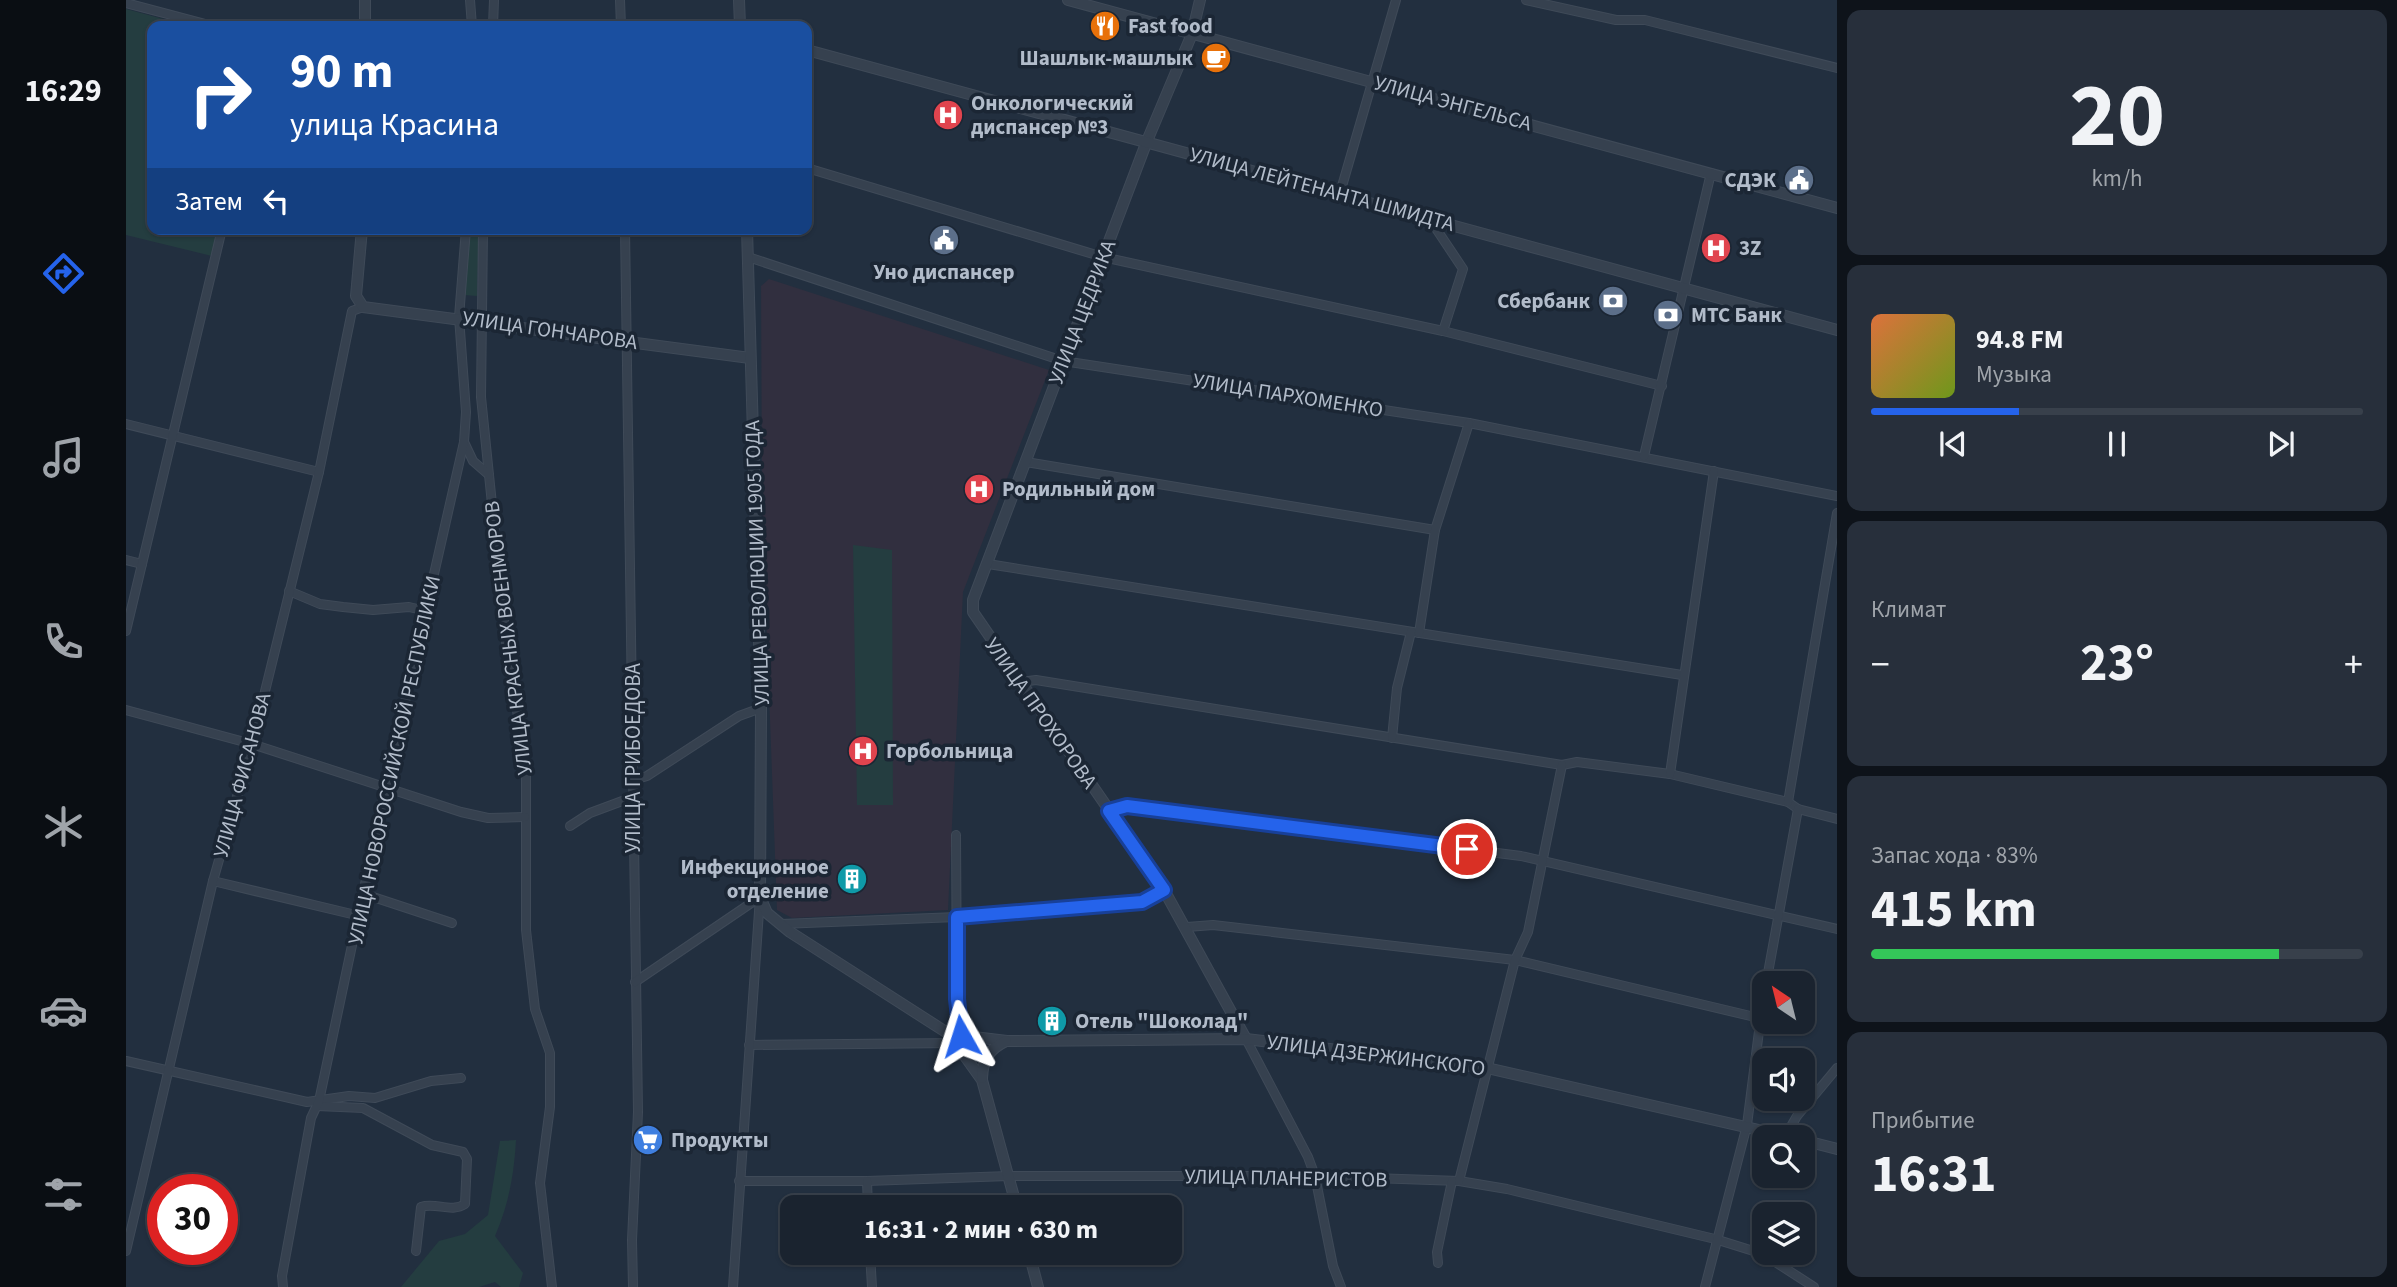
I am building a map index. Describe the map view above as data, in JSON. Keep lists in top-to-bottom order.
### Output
{
  "streets": {
    "street": [
      "УЛИЦА ЭНГЕЛЬСА",
      "УЛИЦА ЛЕЙТЕНАНТА ШМИДТА",
      "УЛИЦА ЦЕДРИКА",
      "УЛИЦА ГОНЧАРОВА",
      "УЛИЦА ПАРХОМЕНКО",
      "УЛИЦА РЕВОЛЮЦИИ 1905 ГОДА",
      "УЛИЦА КРАСНЫХ ВОЕНМОРОВ",
      "УЛИЦА ПРОХОРОВА",
      "УЛИЦА ГРИБОЕДОВА",
      "УЛИЦА НОВОРОССИЙСКОЙ РЕСПУБЛИКИ",
      "УЛИЦА ФИСАНОВА",
      "УЛИЦА ДЗЕРЖИНСКОГО",
      "УЛИЦА ПЛАНЕРИСТОВ"
    ]
  },
  "crossings": [
    ["УЛИЦА ЭНГЕЛЬСА", "УЛИЦА ЦЕДРИКА"],
    ["УЛИЦА ЛЕЙТЕНАНТА ШМИДТА", "УЛИЦА ЦЕДРИКА"],
    ["УЛИЦА ЦЕДРИКА", "УЛИЦА ПАРХОМЕНКО"],
    ["УЛИЦА ЦЕДРИКА", "УЛИЦА ПРОХОРОВА"],
    ["УЛИЦА ГОНЧАРОВА", "УЛИЦА РЕВОЛЮЦИИ 1905 ГОДА"],
    ["УЛИЦА ГОНЧАРОВА", "УЛИЦА КРАСНЫХ ВОЕНМОРОВ"],
    ["УЛИЦА ГОНЧАРОВА", "УЛИЦА ГРИБОЕДОВА"],
    ["УЛИЦА ГОНЧАРОВА", "УЛИЦА НОВОРОССИЙСКОЙ РЕСПУБЛИКИ"],
    ["УЛИЦА ПАРХОМЕНКО", "УЛИЦА РЕВОЛЮЦИИ 1905 ГОДА"],
    ["УЛИЦА РЕВОЛЮЦИИ 1905 ГОДА", "УЛИЦА ДЗЕРЖИНСКОГО"],
    ["УЛИЦА РЕВОЛЮЦИИ 1905 ГОДА", "УЛИЦА ПЛАНЕРИСТОВ"],
    ["УЛИЦА ПРОХОРОВА", "УЛИЦА ДЗЕРЖИНСКОГО"],
    ["УЛИЦА ПРОХОРОВА", "УЛИЦА ПЛАНЕРИСТОВ"]
  ],
  "places": {
    "restaurant": ["Fast food"],
    "cafe": ["Шашлык-машлык"],
    "hospital": [
      "Онкологический диспансер №3",
      "3Z",
      "Родильный дом",
      "Горбольница"
    ],
    "public building": ["СДЭК", "Уно диспансер"],
    "bank": ["Сбербанк", "МТС Банк"],
    "building": ["Инфекционное отделение", "Отель \"Шоколад\""],
    "supermarket": ["Продукты"]
  },
  "north": "top left",
  "page": {
    "tabs": "16:29",
    "tile": [
      ["20", "km/h"],
      "Климат",
      ["Запас хода · 83%", "415 km"],
      ["Прибытие", "16:31"]
    ],
    "turn": ["90 m", "улица Красина"],
    "then": "Затем",
    "song": ["94.8 FM", "Музыка"],
    "heat": ["−", "23°", "+"],
    "limit": "30",
    "trip": "16:31 · 2 мин · 630 m"
  }
}
